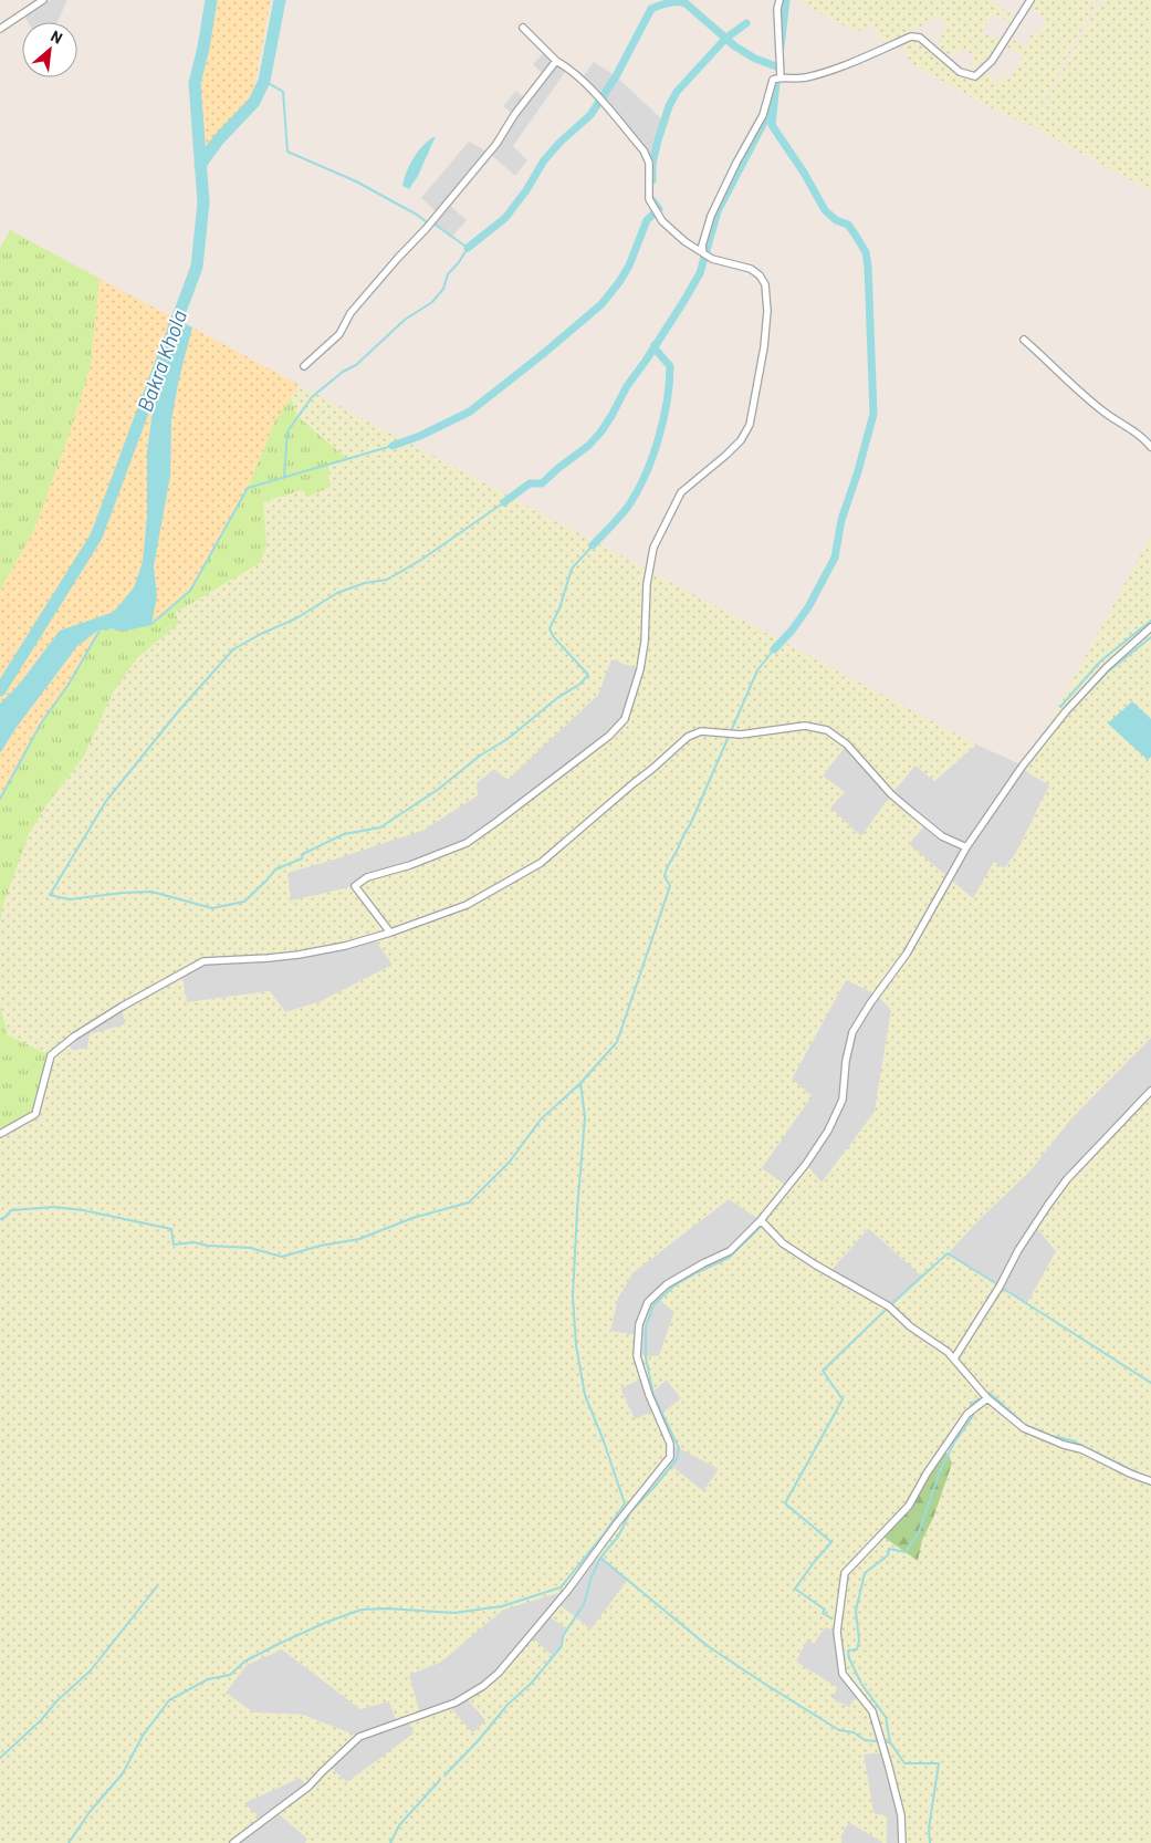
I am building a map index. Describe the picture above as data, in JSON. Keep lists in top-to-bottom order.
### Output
{
  "water": ["Bakra Khola"],
  "north": "top right"
}
